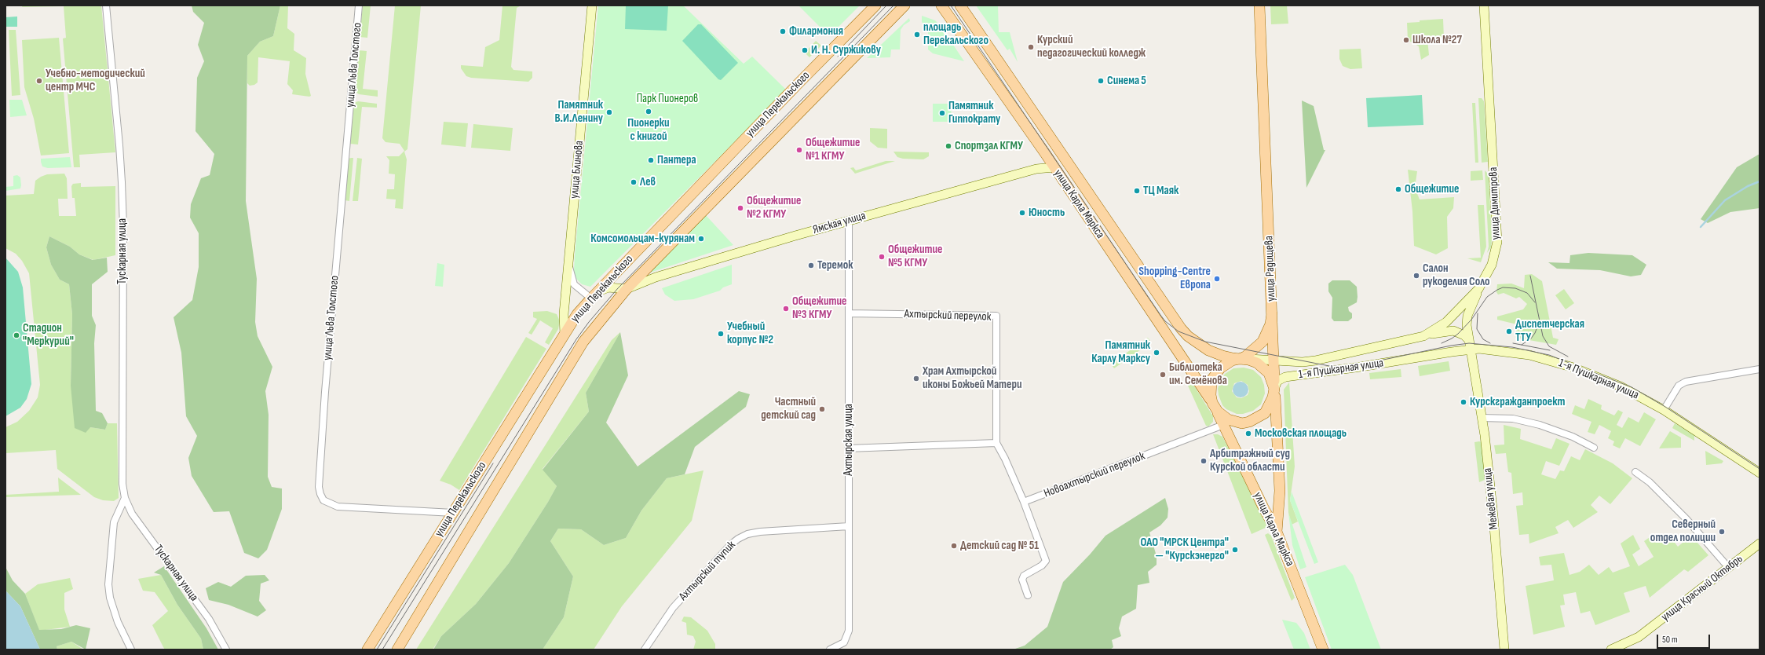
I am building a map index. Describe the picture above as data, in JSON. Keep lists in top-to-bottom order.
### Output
{
  "streets": {
    "main road": [
      "улица Перекальского",
      "улица Блинова",
      "улица Димитрова",
      "улица Карла Маркса",
      "Ямская улица",
      "улица Радищева",
      "1-я Пушкарная улица",
      "Межевая улица",
      "улица Красный Октябрь"
    ],
    "street": [
      "улица Льва Толстого",
      "Тускарная улица",
      "Ахтырский переулок",
      "Ахтырская улица",
      "Новоахтырский переулок",
      "Ахтырский тупик"
    ]
  },
  "crossings": [
    ["улица Льва Толстого", "улица Перекальского"],
    ["улица Перекальского", "улица Блинова"],
    ["улица Перекальского", "Ямская улица"],
    ["улица Димитрова", "улица Карла Маркса"],
    ["улица Димитрова", "улица Радищева"],
    ["улица Димитрова", "1-я Пушкарная улица"],
    ["улица Димитрова", "Межевая улица"],
    ["улица Карла Маркса", "Ямская улица"],
    ["улица Карла Маркса", "улица Радищева"],
    ["улица Карла Маркса", "1-я Пушкарная улица"],
    ["улица Карла Маркса", "Новоахтырский переулок"],
    ["Ямская улица", "Ахтырская улица"],
    ["улица Радищева", "1-я Пушкарная улица"],
    ["Ахтырский переулок", "Ахтырская улица"],
    ["Ахтырский переулок", "Новоахтырский переулок"],
    ["1-я Пушкарная улица", "Межевая улица"],
    ["Ахтырская улица", "Ахтырский тупик"]
  ],
  "parks": ["Парк Пионеров"],
  "places": [
    "Филармония",
    "площадь Перекальского",
    "Школа №27",
    "Курский педагогический колледж",
    "И. Н. Суржикову",
    "Учебно-методический центр МЧС",
    "Синема 5",
    "Пионерки с книгой",
    "Памятник В.И.Ленину",
    "Памятник Гиппократу",
    "Спортзал КГМУ",
    "Общежитие №1 КГМУ",
    "Пантера",
    "Лев",
    "Общежитие",
    "ТЦ Маяк",
    "Общежитие №2 КГМУ",
    "Юность",
    "Комсомольцам-курянам",
    "Общежитие №5 КГМУ",
    "Теремок",
    "Салон рукоделия Соло",
    "Shopping-Centre Европа",
    "Общежитие №3 КГМУ",
    "Диспетчерская ТТУ",
    "Учебный корпус №2",
    "Стадион \"Меркурий\"",
    "Памятник Карлу Марксу",
    "Библиотека им. Семёнова",
    "Храм Ахтырской иконы Божьей Матери",
    "Курскгражданпроект",
    "Частный детский сад",
    "Московская площадь",
    "Арбитражный суд Курской области",
    "Северный отдел полиции",
    "Детский сад № 51",
    "ОАО \"МРСК Центра\" — \"Курскэнерго\""
  ],
  "scale_bar": "50 m"
}
